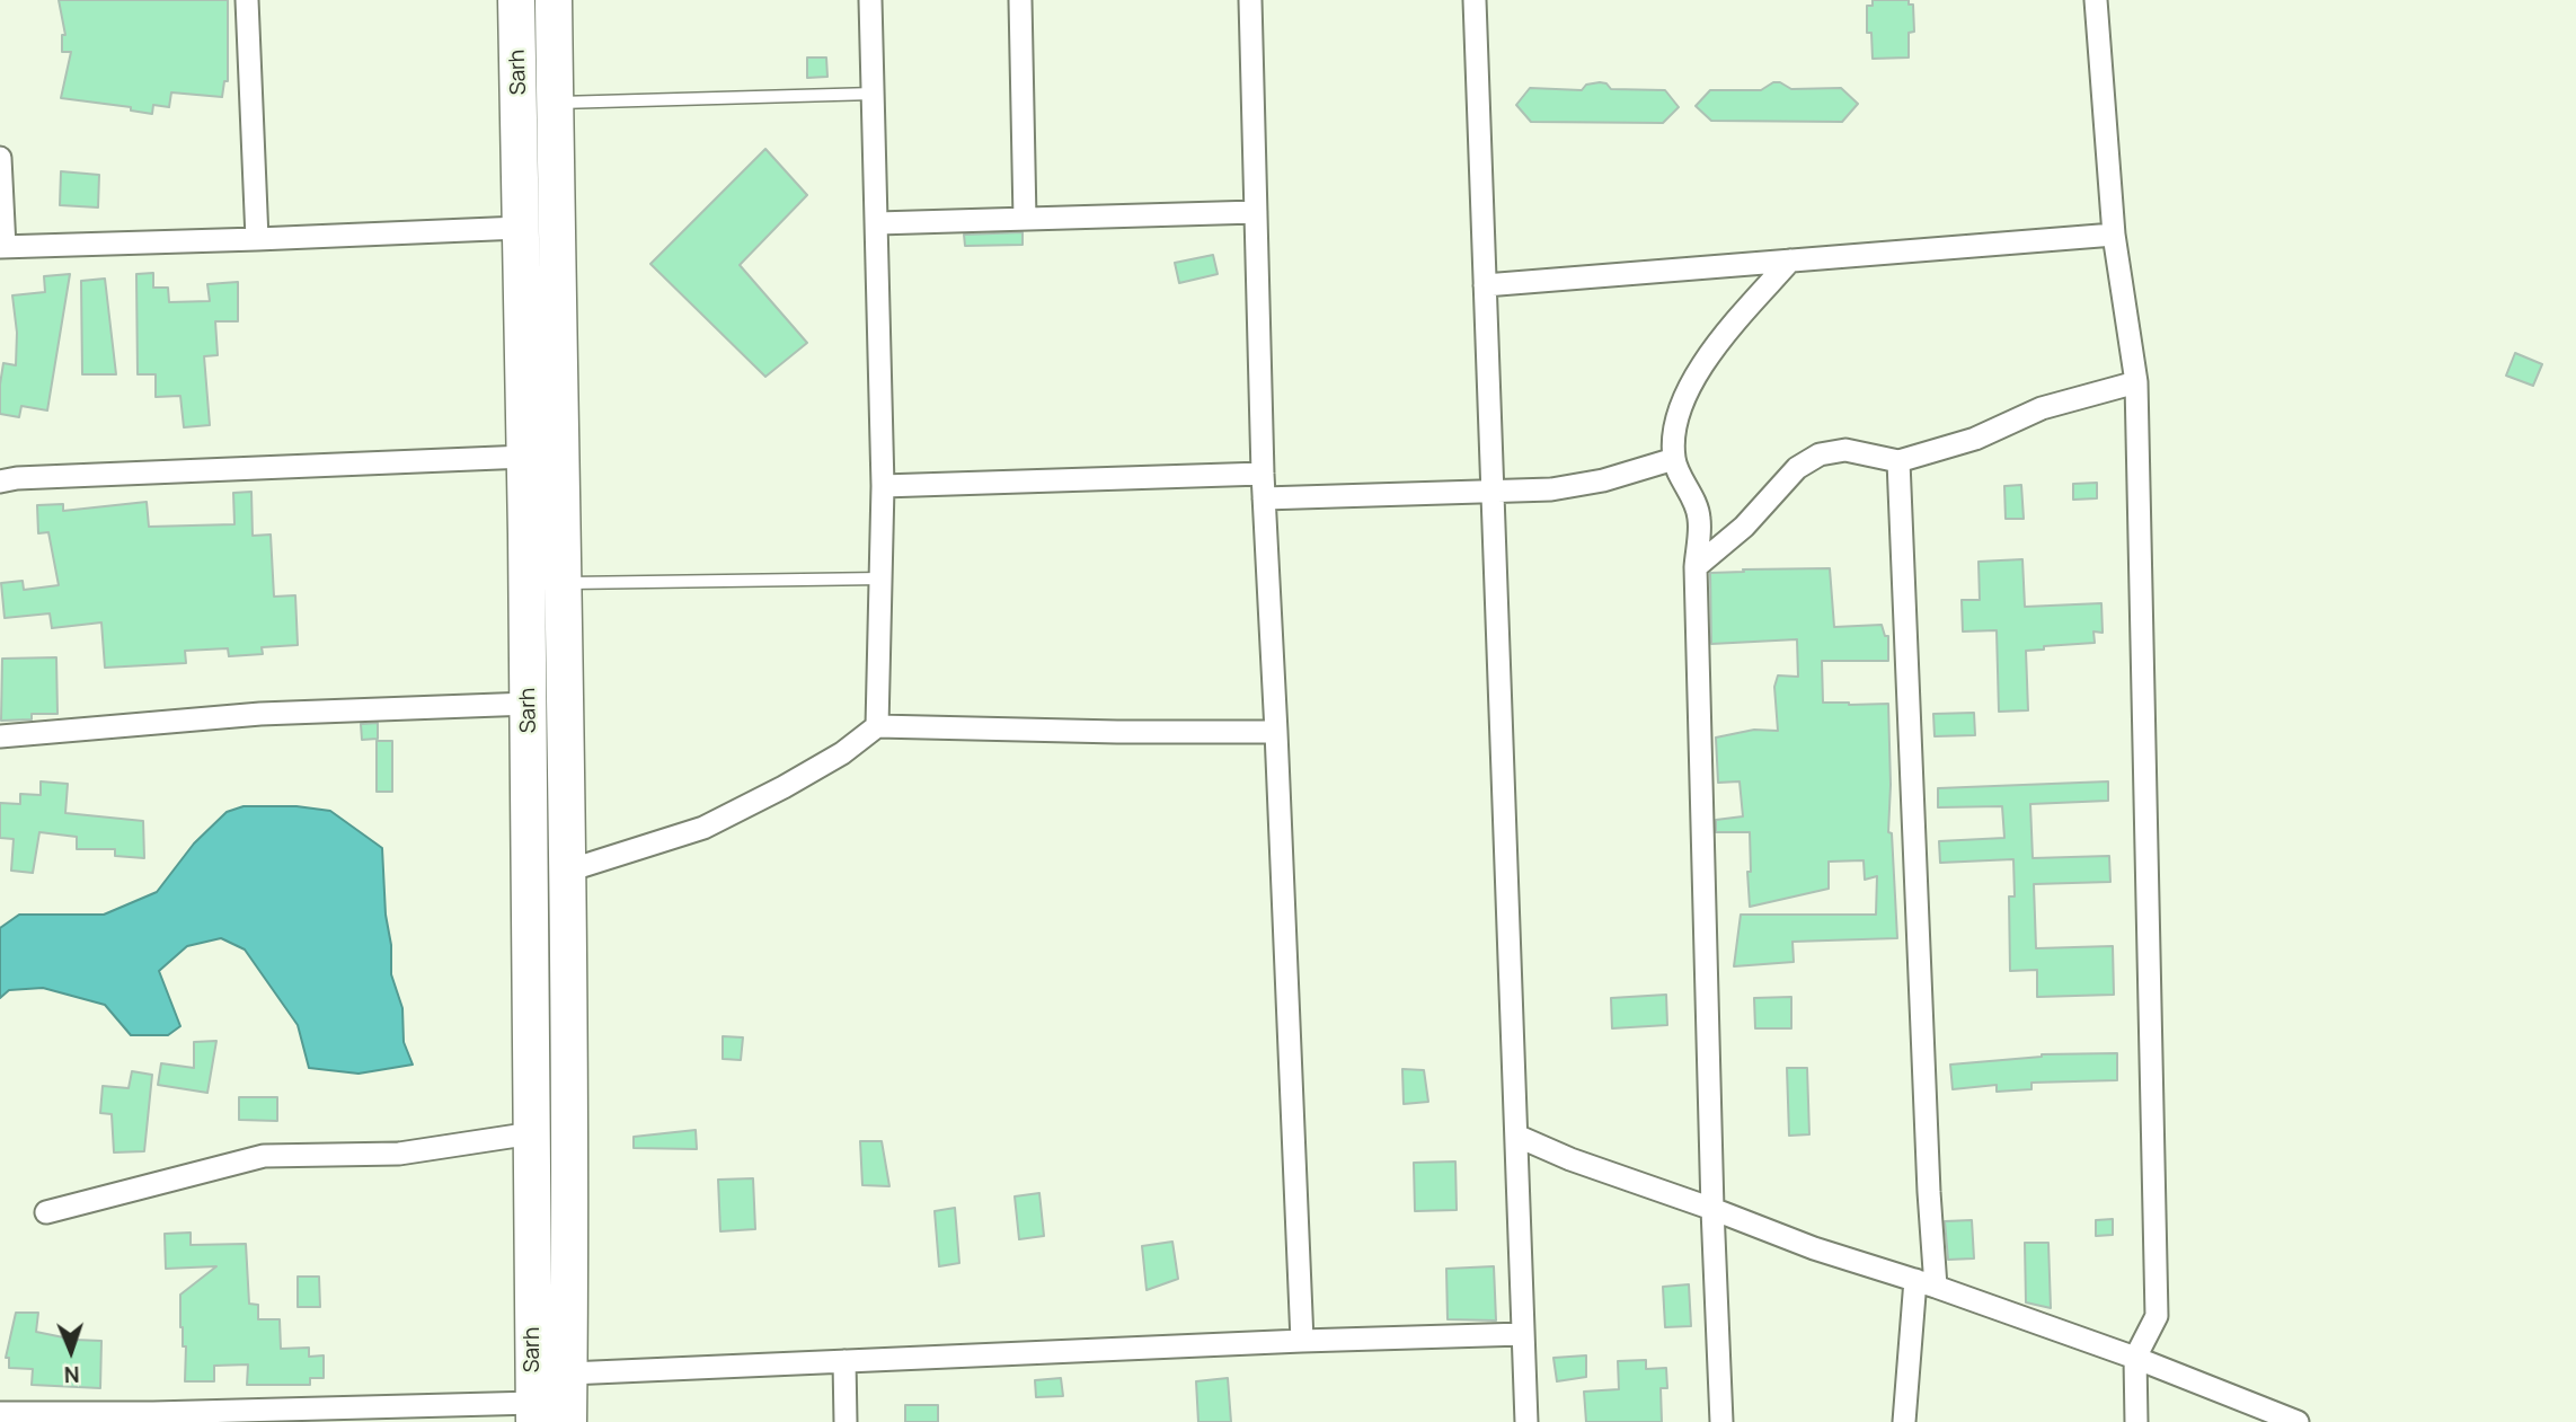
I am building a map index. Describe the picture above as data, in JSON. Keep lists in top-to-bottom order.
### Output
{
  "streets": {
    "highway": ["Sarh"]
  },
  "north": "bottom"
}
